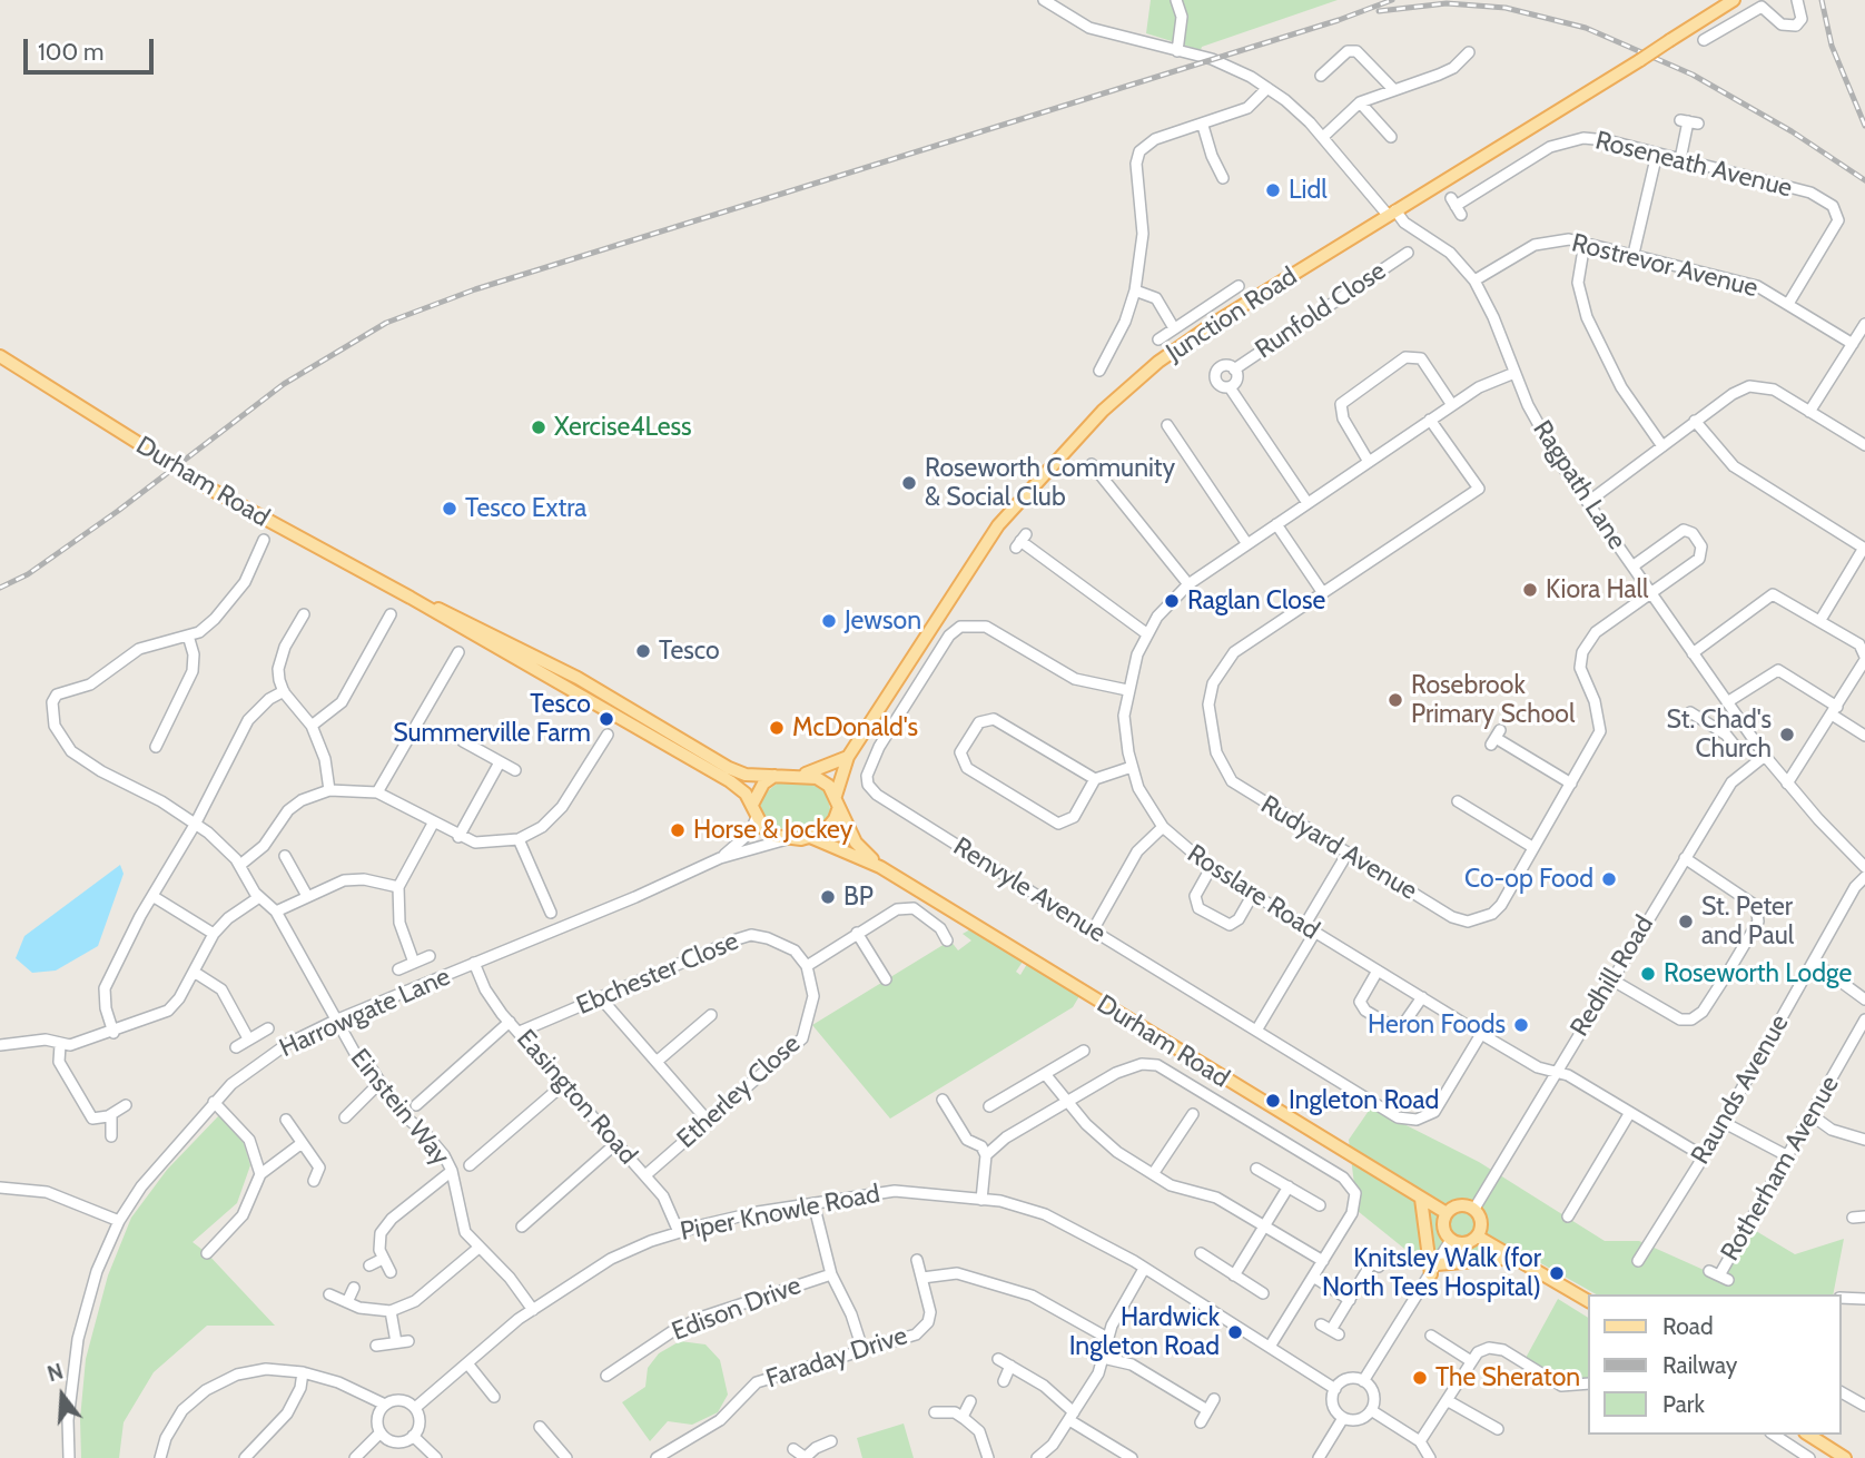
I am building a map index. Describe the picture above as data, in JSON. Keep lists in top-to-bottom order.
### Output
{
  "streets": {
    "main road": ["Junction Road", "Durham Road"],
    "street": [
      "Roseneath Avenue",
      "Rostrevor Avenue",
      "Runfold Close",
      "Ragpath Lane",
      "Rudyard Avenue",
      "Renvyle Avenue",
      "Rosslare Road",
      "Ebchester Close",
      "Redhill Road",
      "Harrowgate Lane",
      "Raunds Avenue",
      "Etherley Close",
      "Easington Road",
      "Einstein Way",
      "Rotherham Avenue",
      "Piper Knowle Road",
      "Edison Drive",
      "Faraday Drive"
    ]
  },
  "crossings": [
    ["Roseneath Avenue", "Rostrevor Avenue"],
    ["Rostrevor Avenue", "Ragpath Lane"],
    ["Junction Road", "Durham Road"],
    ["Junction Road", "Ragpath Lane"],
    ["Junction Road", "Harrowgate Lane"],
    ["Durham Road", "Redhill Road"],
    ["Durham Road", "Harrowgate Lane"],
    ["Ragpath Lane", "Rudyard Avenue"],
    ["Ragpath Lane", "Rosslare Road"],
    ["Ragpath Lane", "Redhill Road"],
    ["Rudyard Avenue", "Rosslare Road"],
    ["Renvyle Avenue", "Rosslare Road"],
    ["Rosslare Road", "Redhill Road"],
    ["Rosslare Road", "Raunds Avenue"],
    ["Ebchester Close", "Etherley Close"],
    ["Ebchester Close", "Easington Road"],
    ["Harrowgate Lane", "Easington Road"],
    ["Harrowgate Lane", "Einstein Way"],
    ["Etherley Close", "Easington Road"],
    ["Easington Road", "Piper Knowle Road"],
    ["Einstein Way", "Piper Knowle Road"]
  ],
  "places": [
    "Lidl",
    "Xercise4Less",
    "Roseworth Community & Social Club",
    "Tesco Extra",
    "Kiora Hall",
    "Raglan Close",
    "Jewson",
    "Tesco",
    "Rosebrook Primary School",
    "Tesco Summerville Farm",
    "McDonald's",
    "St. Chad's Church",
    "Horse & Jockey",
    "Co-op Food",
    "BP",
    "St. Peter and Paul",
    "Roseworth Lodge",
    "Heron Foods",
    "Ingleton Road",
    "Knitsley Walk (for North Tees Hospital)",
    "Hardwick Ingleton Road",
    "The Sheraton"
  ],
  "legend": ["Road", "Railway", "Park"],
  "scale_bar": "100 m",
  "north": "top"
}
